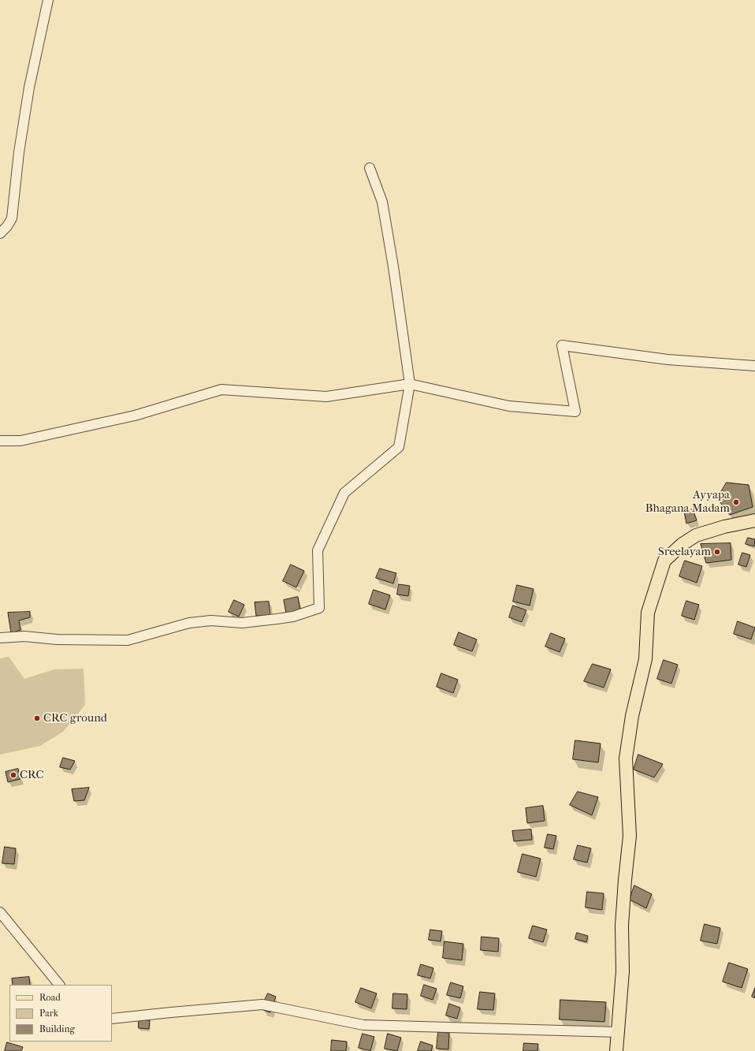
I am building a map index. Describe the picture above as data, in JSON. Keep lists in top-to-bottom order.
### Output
{
  "places": [
    "Ayyapa Bhagana Madam",
    "Sreelayam",
    "CRC ground",
    "CRC"
  ],
  "legend": ["Road", "Park", "Building"]
}
